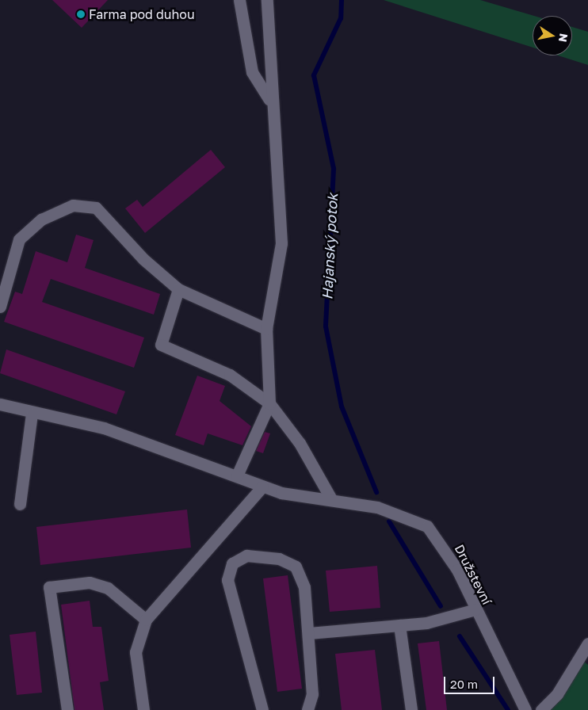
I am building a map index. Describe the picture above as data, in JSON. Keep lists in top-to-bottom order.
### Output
{
  "streets": {
    "street": ["Družstevní"]
  },
  "water": ["Hajanský potok"],
  "places": ["Farma pod duhou"],
  "scale_bar": "20 m",
  "north": "right"
}
